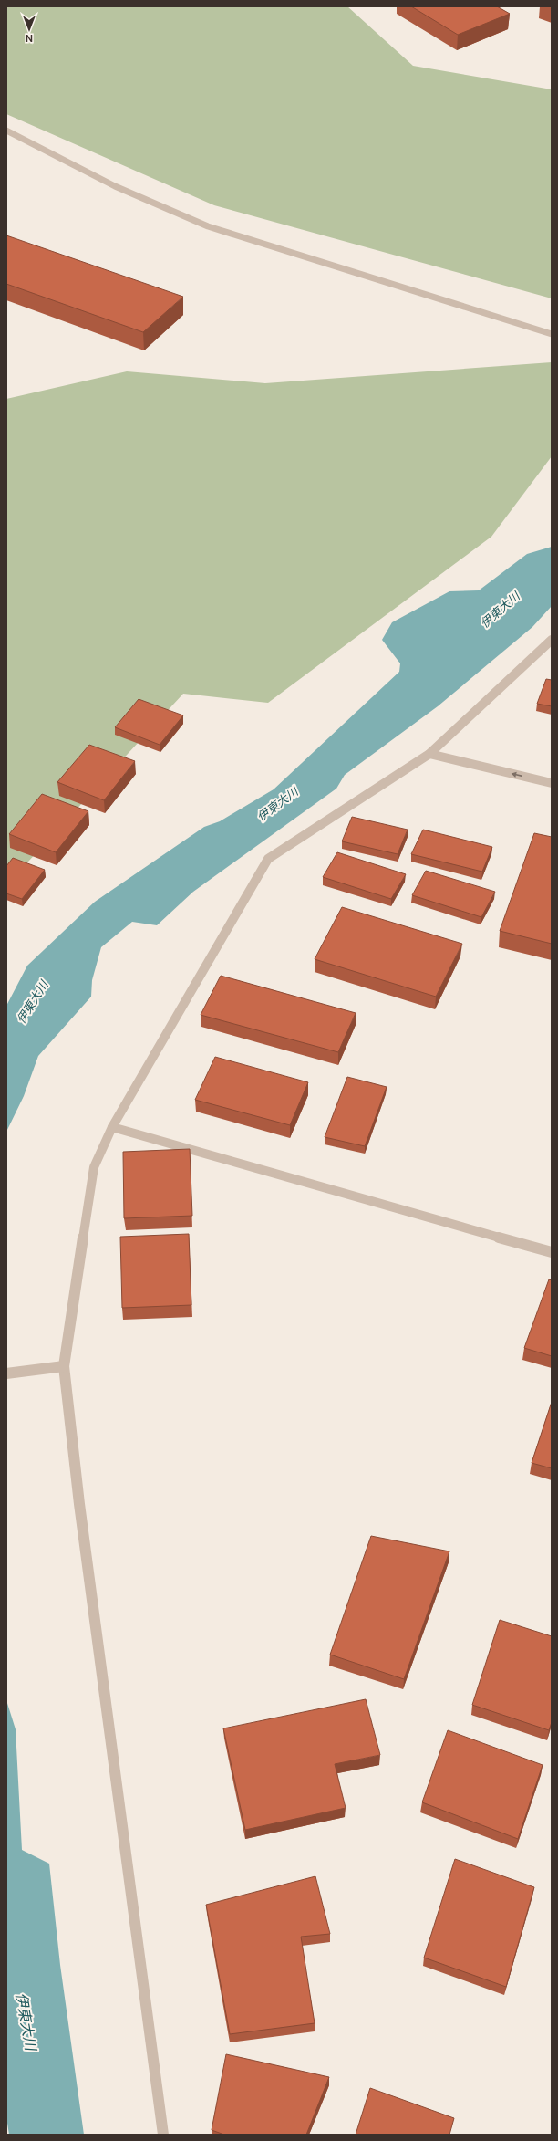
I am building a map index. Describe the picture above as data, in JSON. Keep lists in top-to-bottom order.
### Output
{
  "water": ["伊東大川"],
  "north": "bottom"
}
